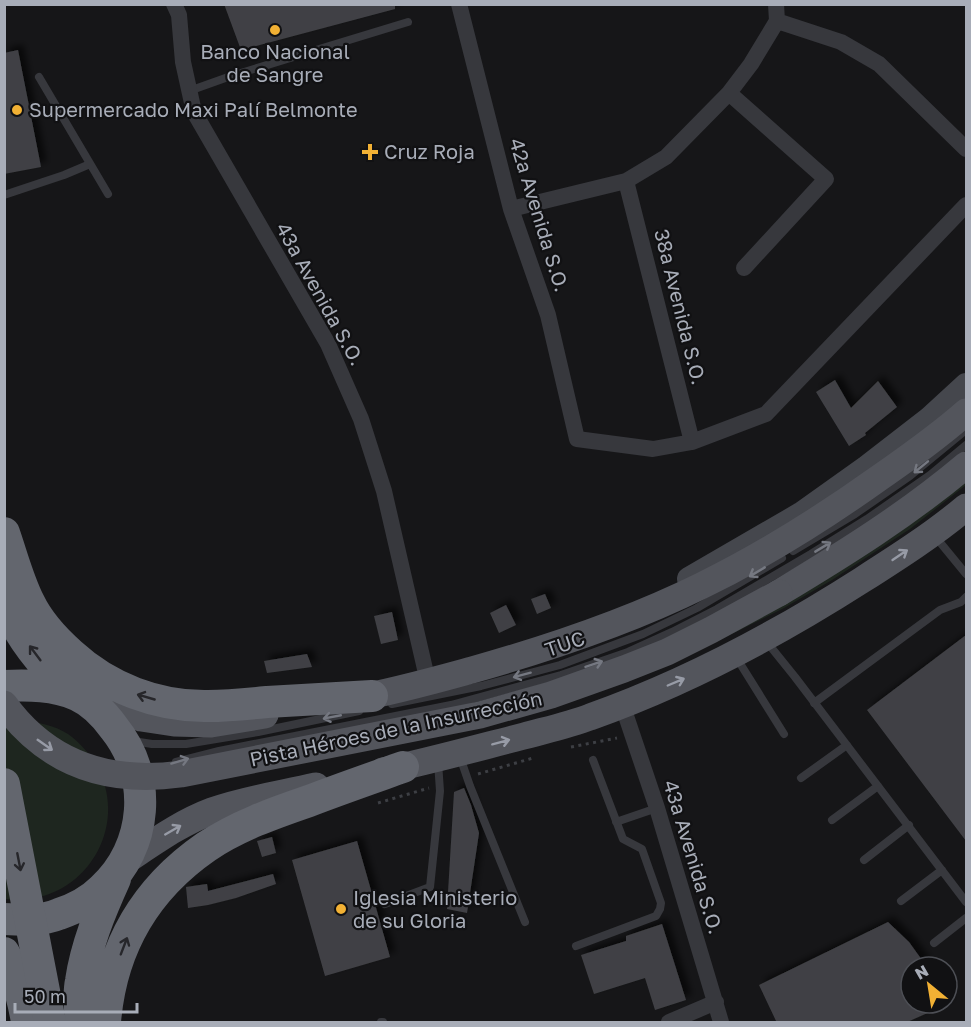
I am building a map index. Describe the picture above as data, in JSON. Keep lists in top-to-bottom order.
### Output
{
  "streets": {
    "main road": ["Pista Héroes de la Insurrección"],
    "street": ["42a Avenida S.O.", "43a Avenida S.O.", "38a Avenida S.O."],
    "lane": ["TUC"]
  },
  "crossings": [
    ["42a Avenida S.O.", "38a Avenida S.O."],
    ["43a Avenida S.O.", "Pista Héroes de la Insurrección"],
    ["TUC", "Pista Héroes de la Insurrección"]
  ],
  "places": {
    "other": ["Banco Nacional de Sangre", "Supermercado Maxi Palí Belmonte", "Iglesia Ministerio de su Gloria"],
    "health": ["Cruz Roja"]
  },
  "scale_bar": "50 m",
  "north": "top left"
}
